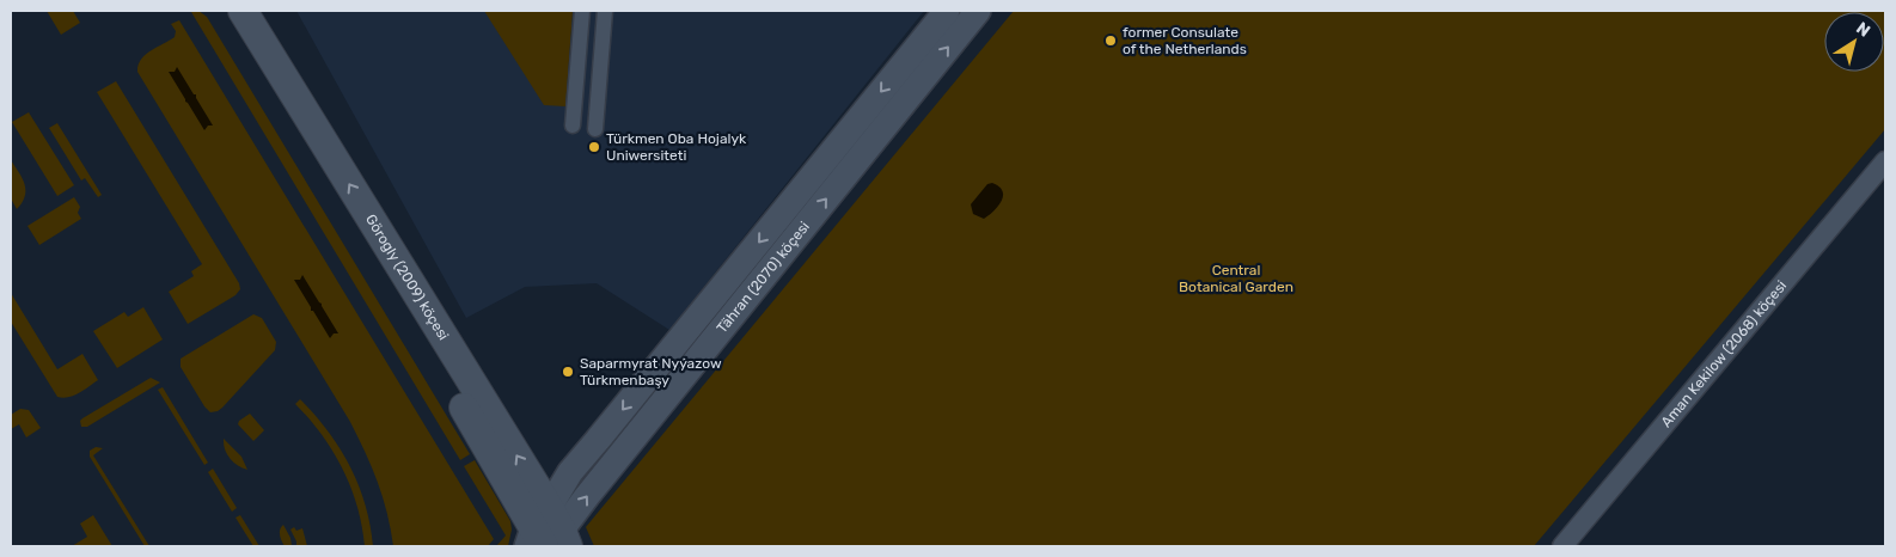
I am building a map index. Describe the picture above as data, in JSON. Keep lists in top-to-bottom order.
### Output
{
  "streets": {
    "main road": ["Görogly (2009) köçesi"],
    "street": ["Tähran (2070) köçesi", "Aman Kekilow (2068) köçesi"]
  },
  "crossings": [
    ["Görogly (2009) köçesi", "Tähran (2070) köçesi"]
  ],
  "parks": ["Central Botanical Garden"],
  "places": ["former Consulate of the Netherlands", "Türkmen Oba Hojalyk Uniwersiteti", "Saparmyrat Nyýazow Türkmenbaşy"],
  "north": "top right"
}
